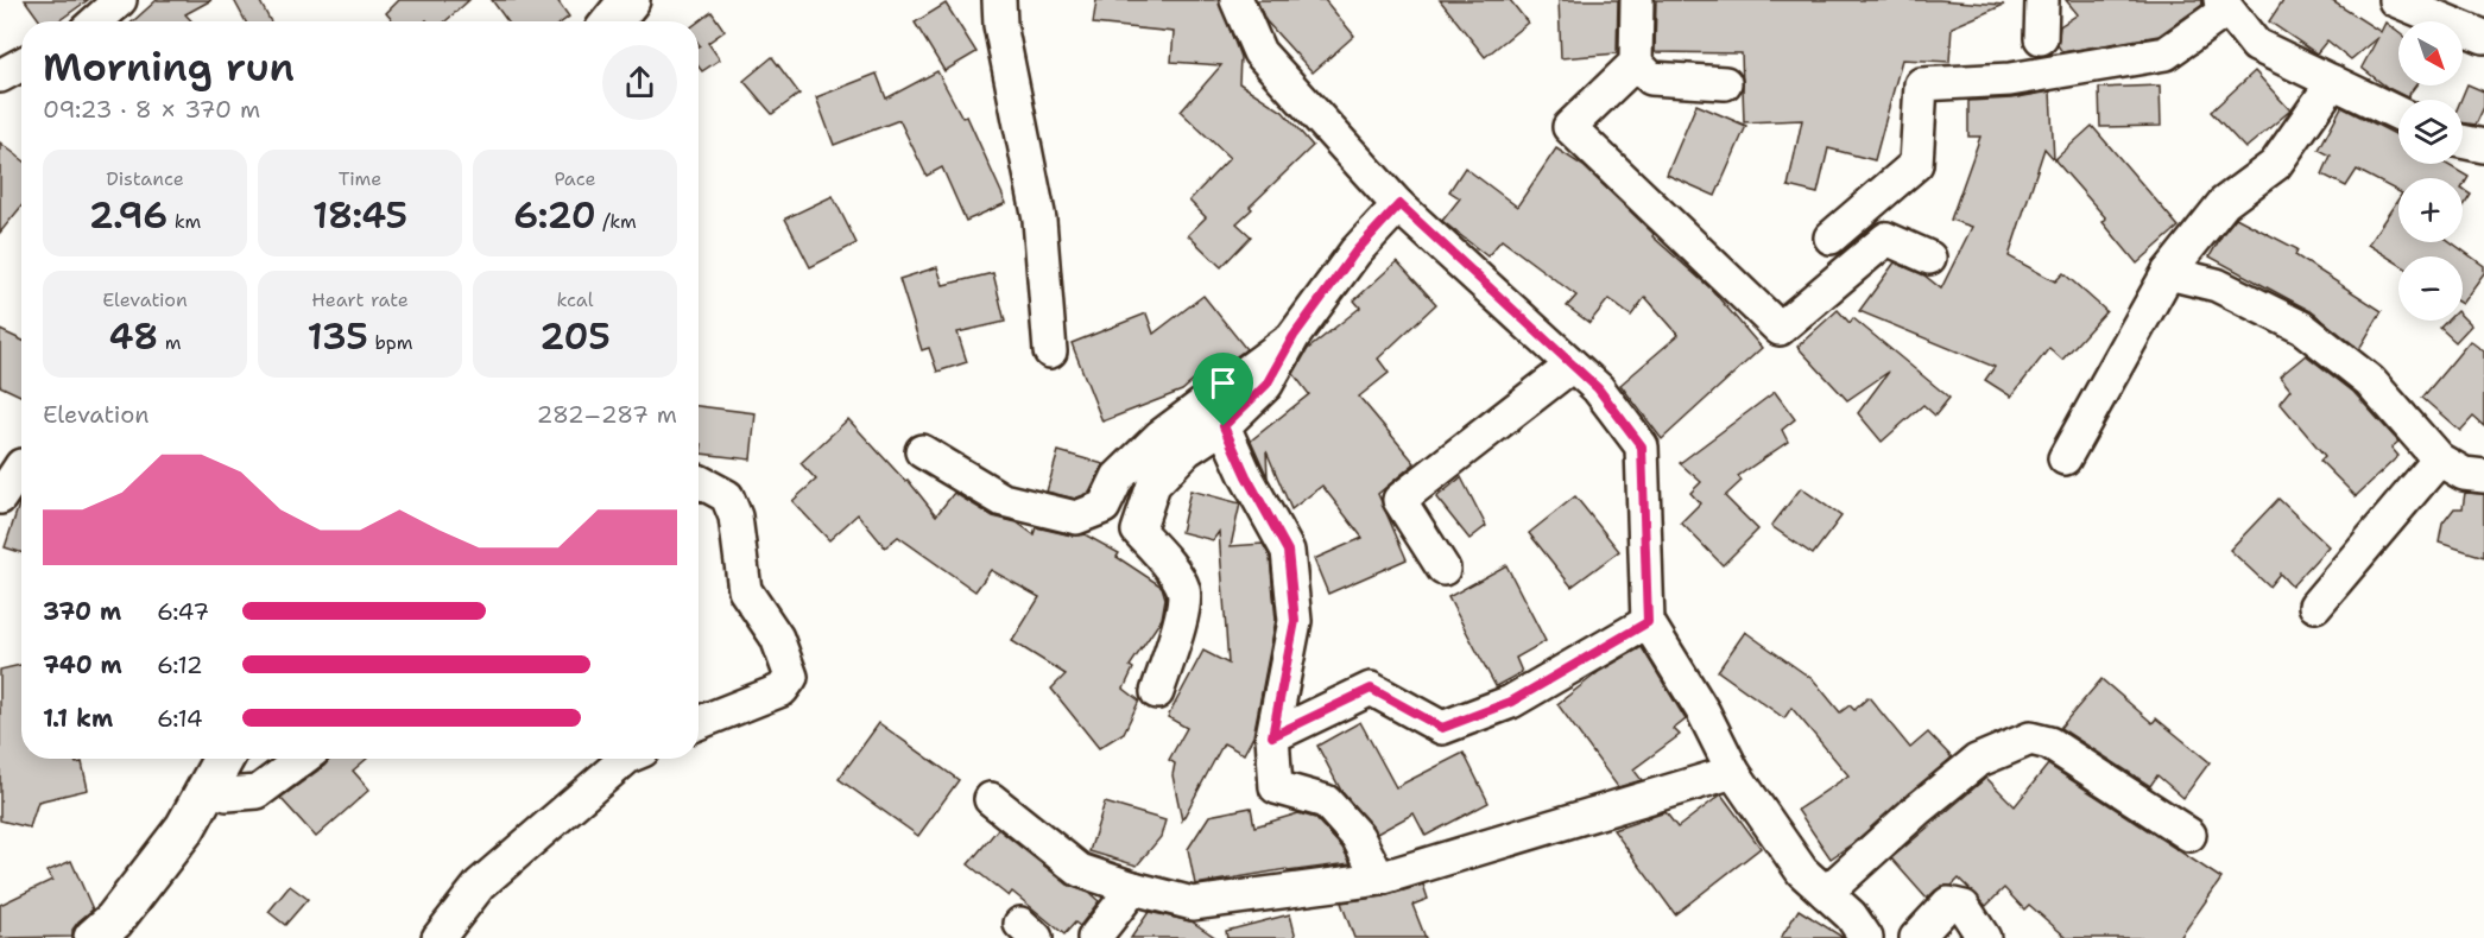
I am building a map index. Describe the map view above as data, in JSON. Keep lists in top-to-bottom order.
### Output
{
  "north": "bottom right",
  "page": {
    "map_buttons": ["+", "−"],
    "heading": ["Morning run", "09:23 · 8 × 370 m"],
    "stats": [
      ["Distance", "2.96 km"],
      ["Time", "18:45"],
      ["Pace", "6:20 /km"],
      ["Elevation", "48 m"],
      ["Heart rate", "135 bpm"],
      ["kcal", "205"]
    ],
    "chart": ["Elevation", "282–287 m"],
    "list": [
      {
        "name": "370 m",
        "note": "6:47"
      },
      {
        "name": "740 m",
        "note": "6:12"
      },
      {
        "name": "1.1 km",
        "note": "6:14"
      }
    ]
  }
}
